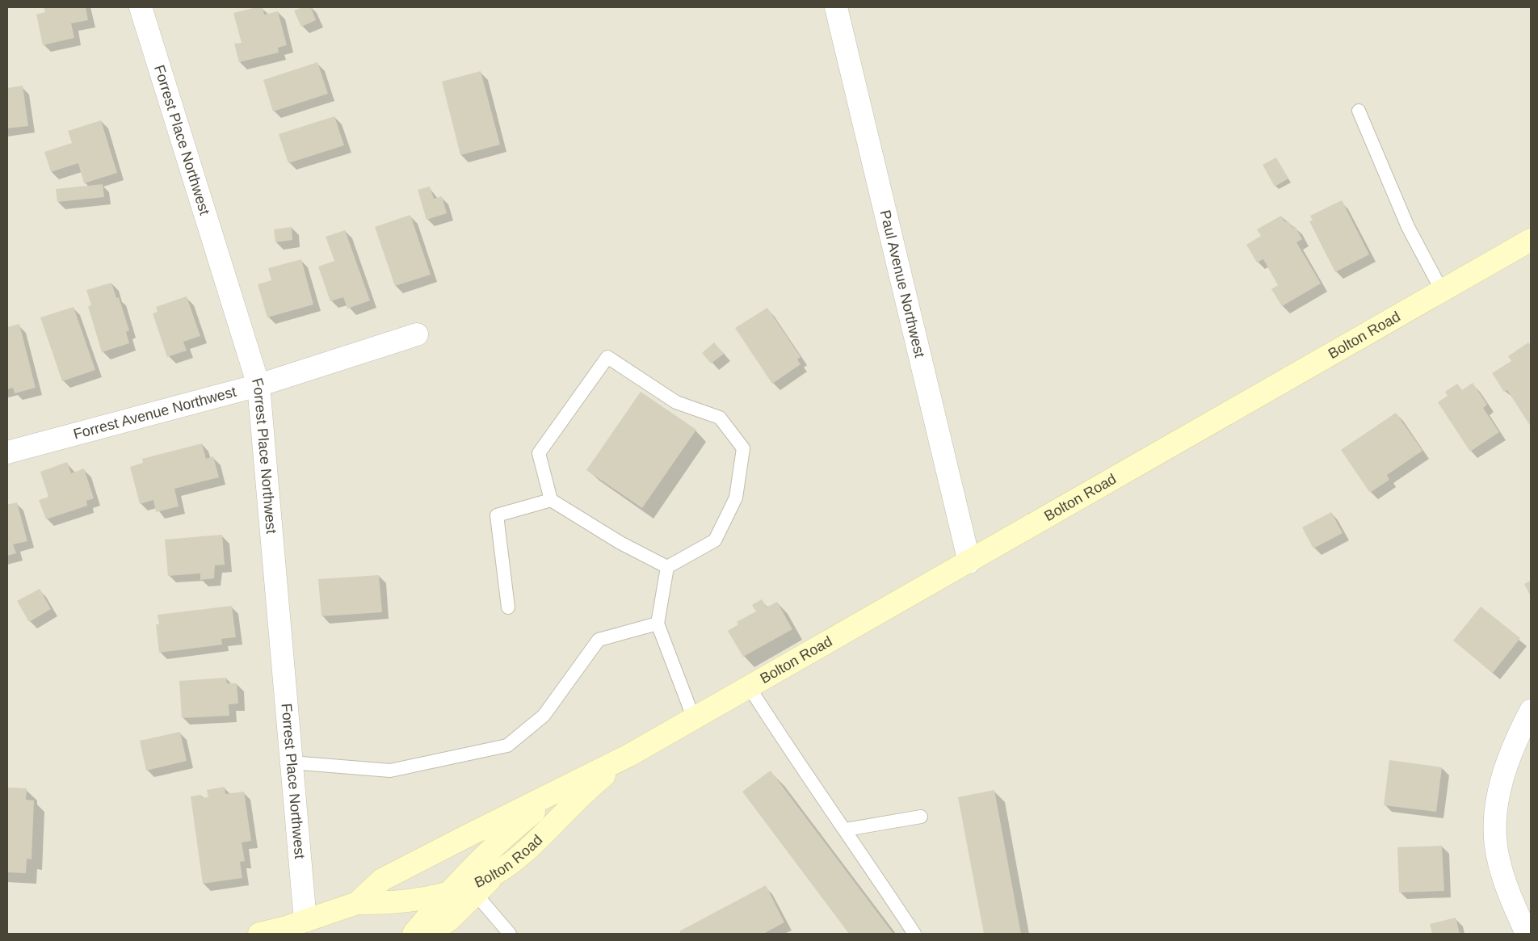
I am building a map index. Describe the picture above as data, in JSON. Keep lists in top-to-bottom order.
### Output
{
  "streets": {
    "street": [
      "Forrest Place Northwest",
      "Paul Avenue Northwest",
      "Bolton Road",
      "Forrest Avenue Northwest"
    ]
  },
  "crossings": [
    ["Forrest Place Northwest", "Bolton Road"],
    ["Forrest Place Northwest", "Forrest Avenue Northwest"],
    ["Paul Avenue Northwest", "Bolton Road"]
  ]
}
